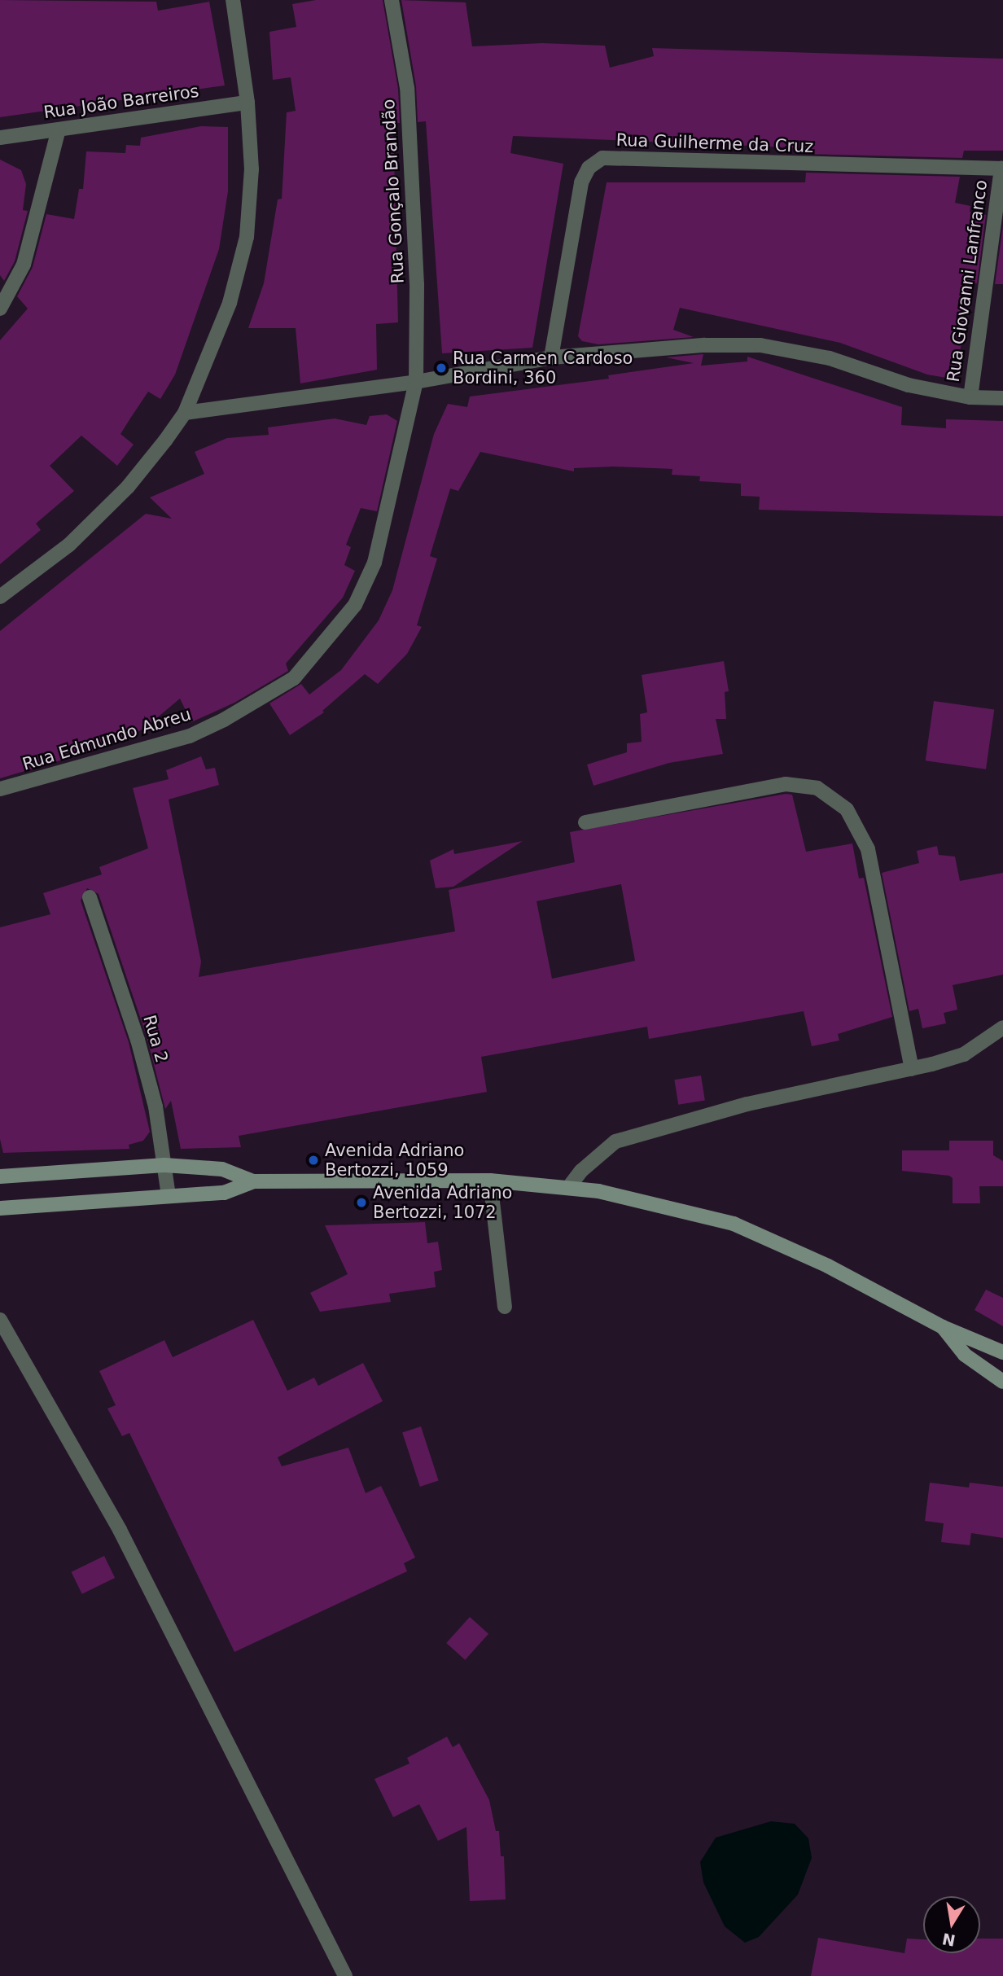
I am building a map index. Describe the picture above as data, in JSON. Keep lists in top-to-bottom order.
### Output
{
  "streets": {
    "street": [
      "Rua João Barreiros",
      "Rua Guilherme da Cruz",
      "Rua Gonçalo Brandão",
      "Rua Giovanni Lanfranco",
      "Rua Edmundo Abreu",
      "Rua 2"
    ]
  },
  "crossings": [
    ["Rua Guilherme da Cruz", "Rua Giovanni Lanfranco"],
    ["Rua Gonçalo Brandão", "Rua Edmundo Abreu"]
  ],
  "places": ["Rua Carmen Cardoso Bordini, 360", "Avenida Adriano Bertozzi, 1059", "Avenida Adriano Bertozzi, 1072"],
  "north": "bottom"
}
